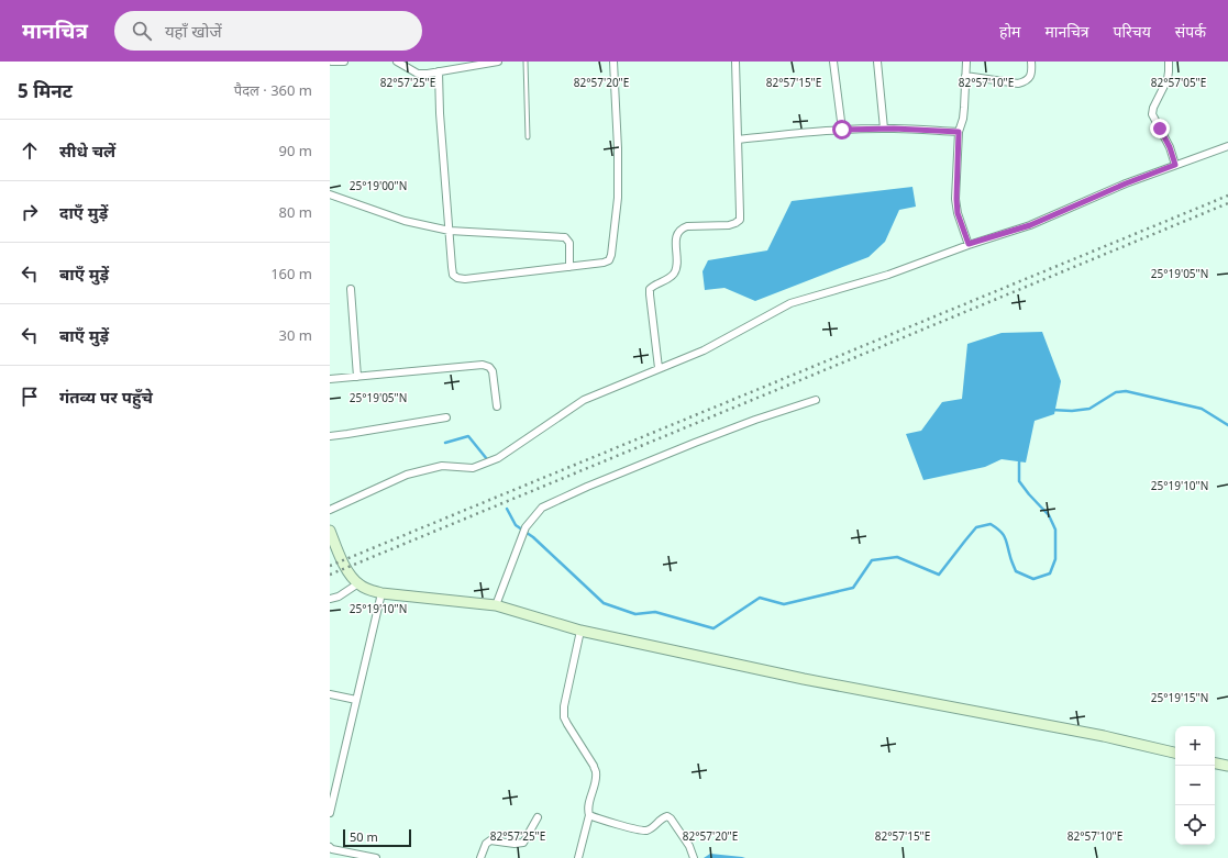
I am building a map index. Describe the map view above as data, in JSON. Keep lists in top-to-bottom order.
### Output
{
  "scale_bar": "50 m",
  "page": {
    "header": "मानचित्र",
    "search": "यहाँ खोजें",
    "nav": [
      "होम",
      "मानचित्र",
      "परिचय",
      "संपर्क"
    ],
    "heading": ["5 मिनट", "पैदल · 360 m"],
    "list": [
      ["सीधे चलें", "90 m"],
      ["दाएँ मुड़ें", "80 m"],
      ["बाएँ मुड़ें", "160 m"],
      ["बाएँ मुड़ें", "30 m"],
      "गंतव्य पर पहुँचे"
    ],
    "map_buttons": ["+", "−"],
    "scale": "50 m"
  },
  "coordinates": [
    "82°57'25\"E",
    "82°57'20\"E",
    "82°57'15\"E",
    "82°57'10\"E",
    "82°57'05\"E",
    "25°19'00\"N",
    "25°19'05\"N",
    "25°19'10\"N",
    "25°19'15\"N"
  ]
}
